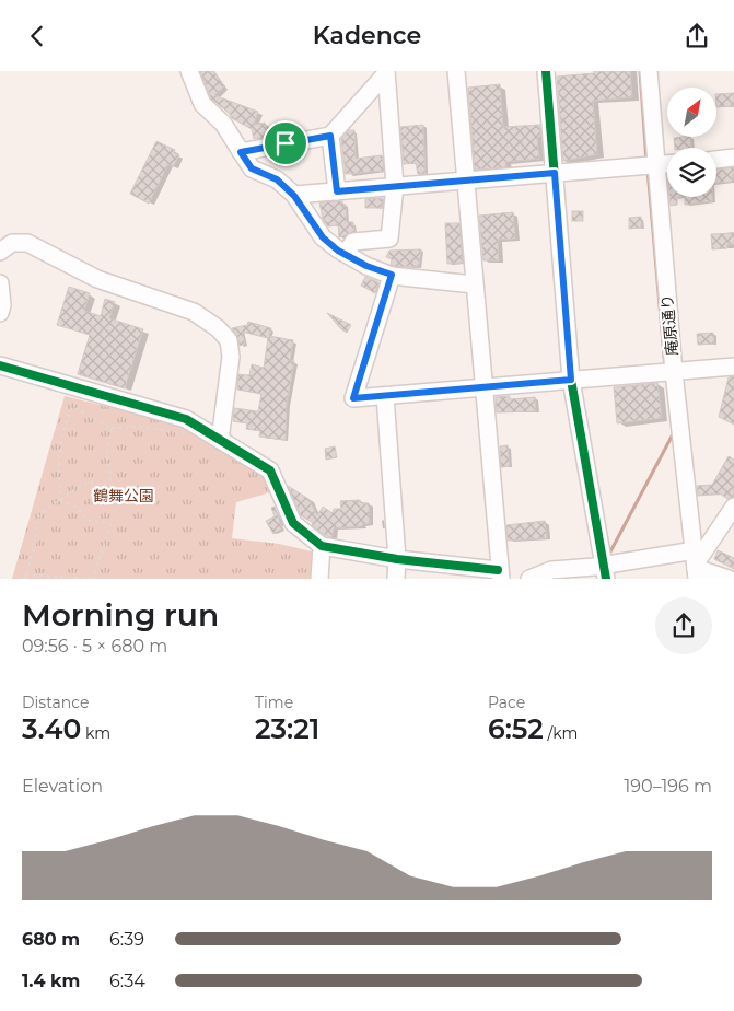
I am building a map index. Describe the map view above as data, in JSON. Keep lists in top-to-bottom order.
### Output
{
  "streets": {
    "street": ["庵原通り"]
  },
  "parks": ["鶴舞公園"],
  "north": "top right",
  "page": {
    "header": "Kadence",
    "heading": ["Morning run", "09:56 · 5 × 680 m"],
    "stats": [
      ["Distance", "3.40 km"],
      ["Time", "23:21"],
      ["Pace", "6:52 /km"]
    ],
    "chart": ["Elevation", "190–196 m"],
    "list": [
      {
        "name": "680 m",
        "note": "6:39"
      },
      {
        "name": "1.4 km",
        "note": "6:34"
      }
    ]
  }
}
